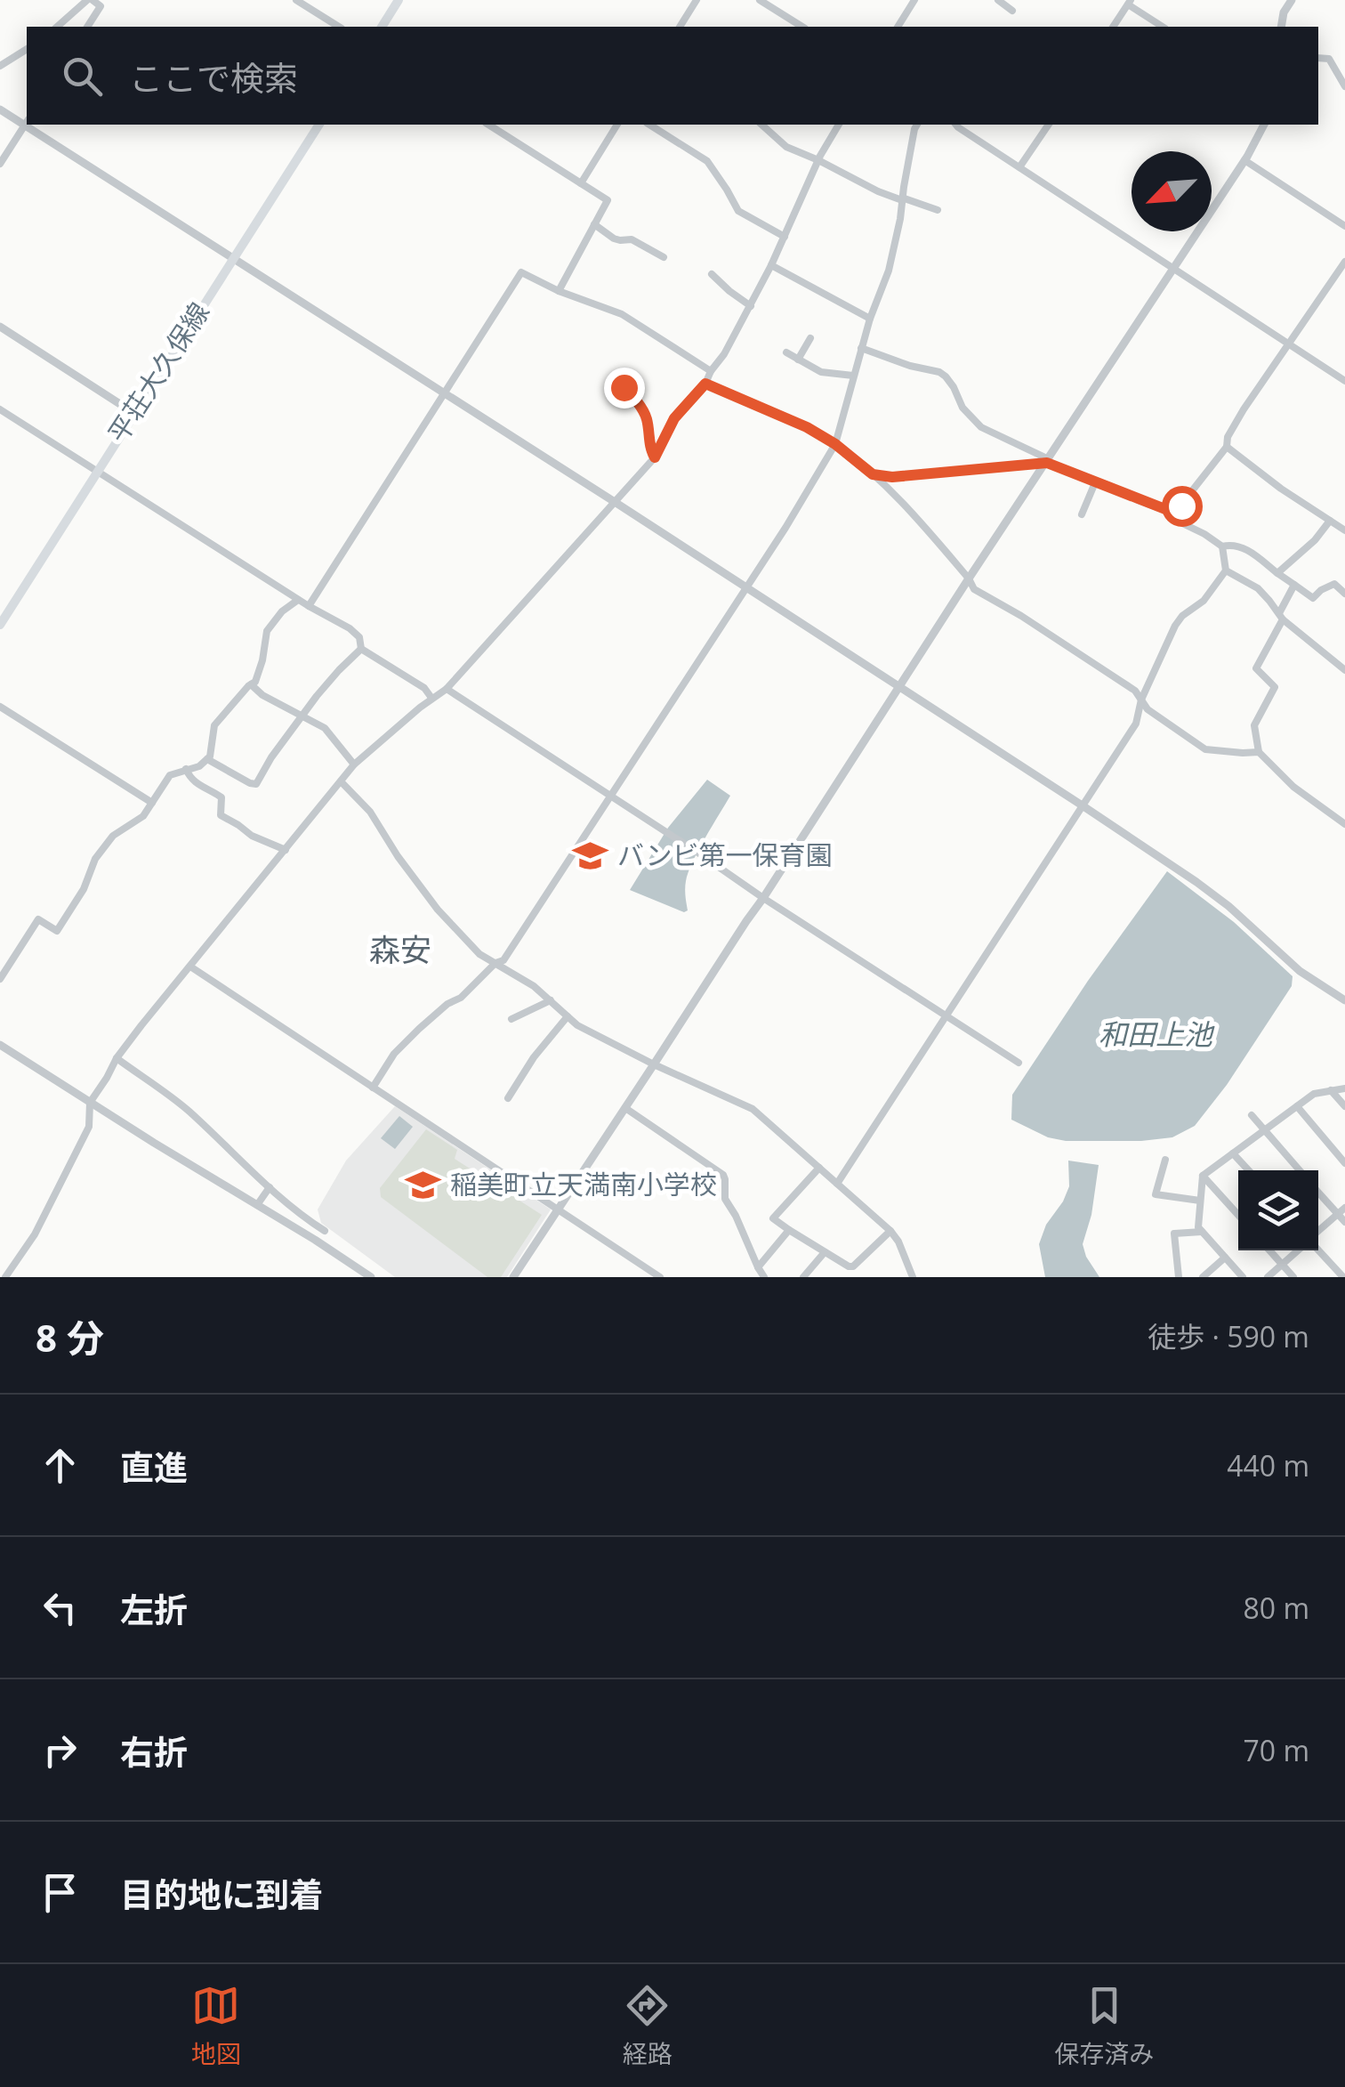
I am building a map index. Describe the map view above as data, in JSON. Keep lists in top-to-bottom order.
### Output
{
  "streets": {
    "main road": ["平荘大久保線"]
  },
  "districts": ["森安"],
  "water": ["和田上池"],
  "places": {
    "school or university": ["バンビ第一保育園", "稲美町立天満南小学校"]
  },
  "north": "bottom left",
  "page": {
    "search": "ここで検索",
    "heading": ["8 分", "徒歩 · 590 m"],
    "list": [
      ["直進", "440 m"],
      ["左折", "80 m"],
      ["右折", "70 m"],
      "目的地に到着"
    ],
    "nav": ["地図", "経路", "保存済み"]
  }
}
